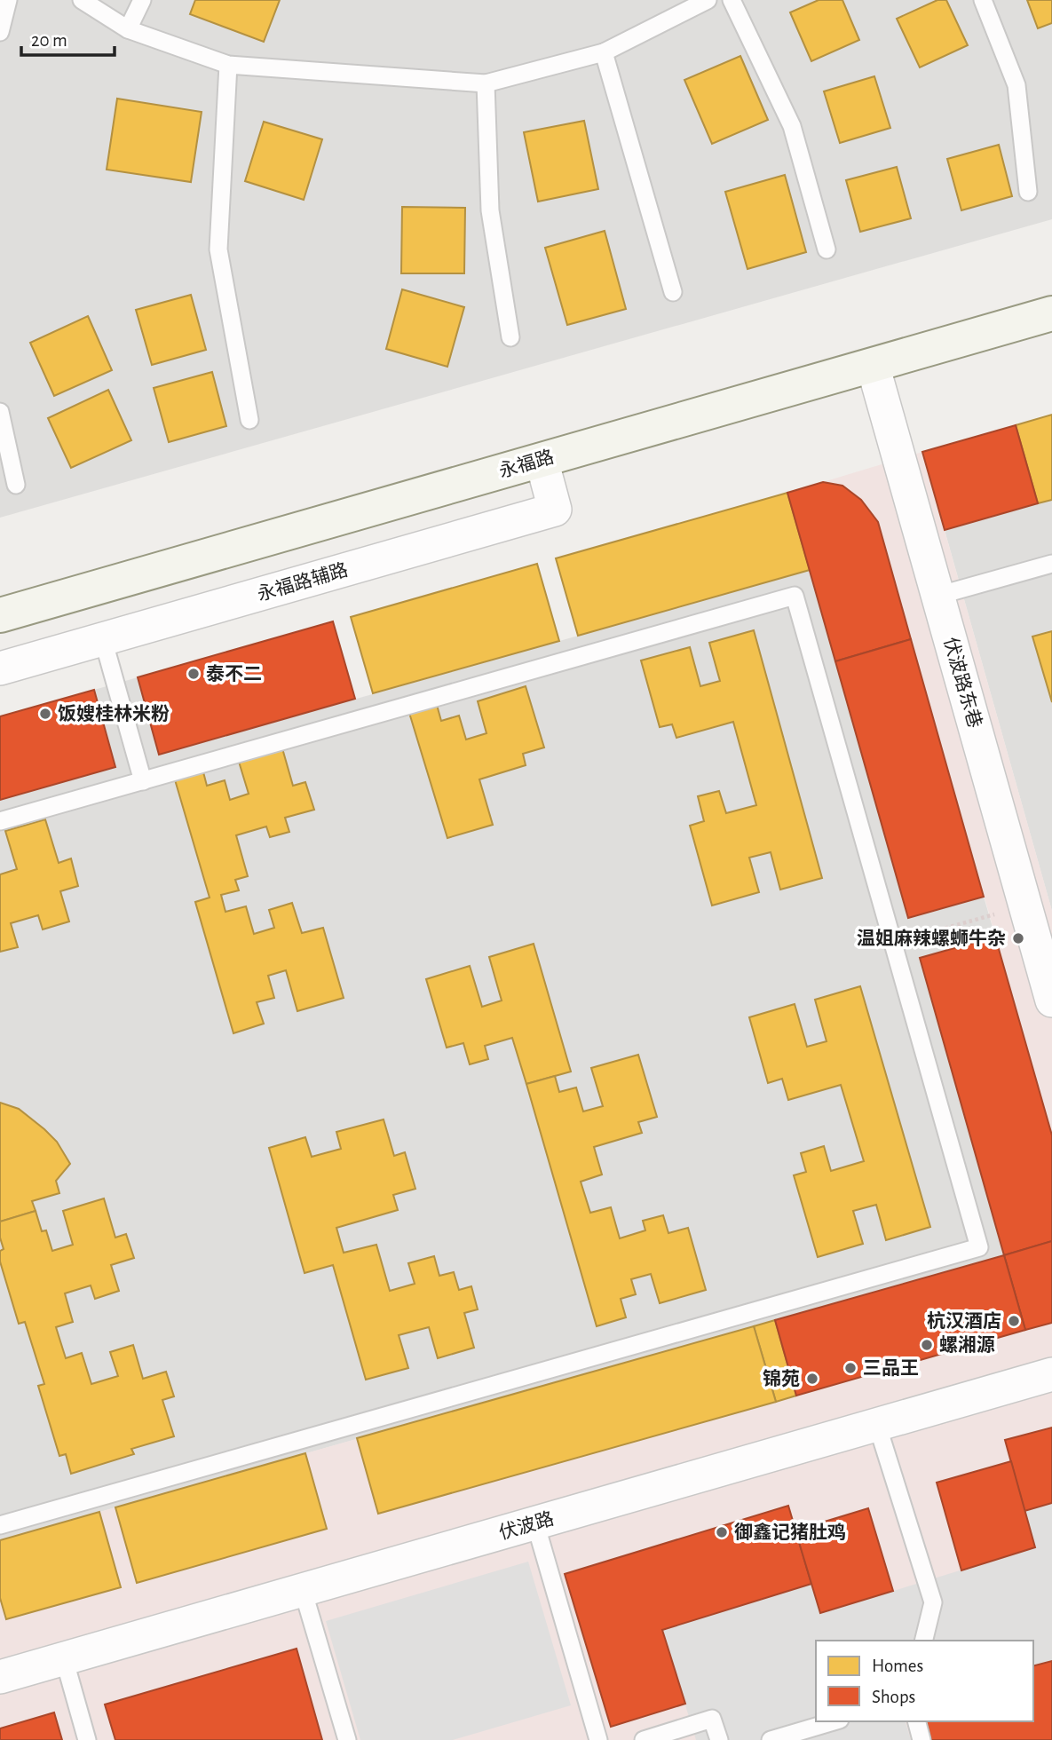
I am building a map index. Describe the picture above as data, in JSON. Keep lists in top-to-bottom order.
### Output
{
  "streets": {
    "street": [
      "永福路",
      "永福路辅路",
      "伏波路东巷",
      "伏波路"
    ]
  },
  "crossings": [
    ["永福路", "永福路辅路"],
    ["永福路", "伏波路东巷"]
  ],
  "places": [
    "泰不二",
    "饭嫂桂林米粉",
    "温姐麻辣螺蛳牛杂",
    "杭汉酒店",
    "螺湘源",
    "三品王",
    "锦苑",
    "御鑫记猪肚鸡"
  ],
  "legend": ["Homes", "Shops"],
  "scale_bar": "20 m"
}
